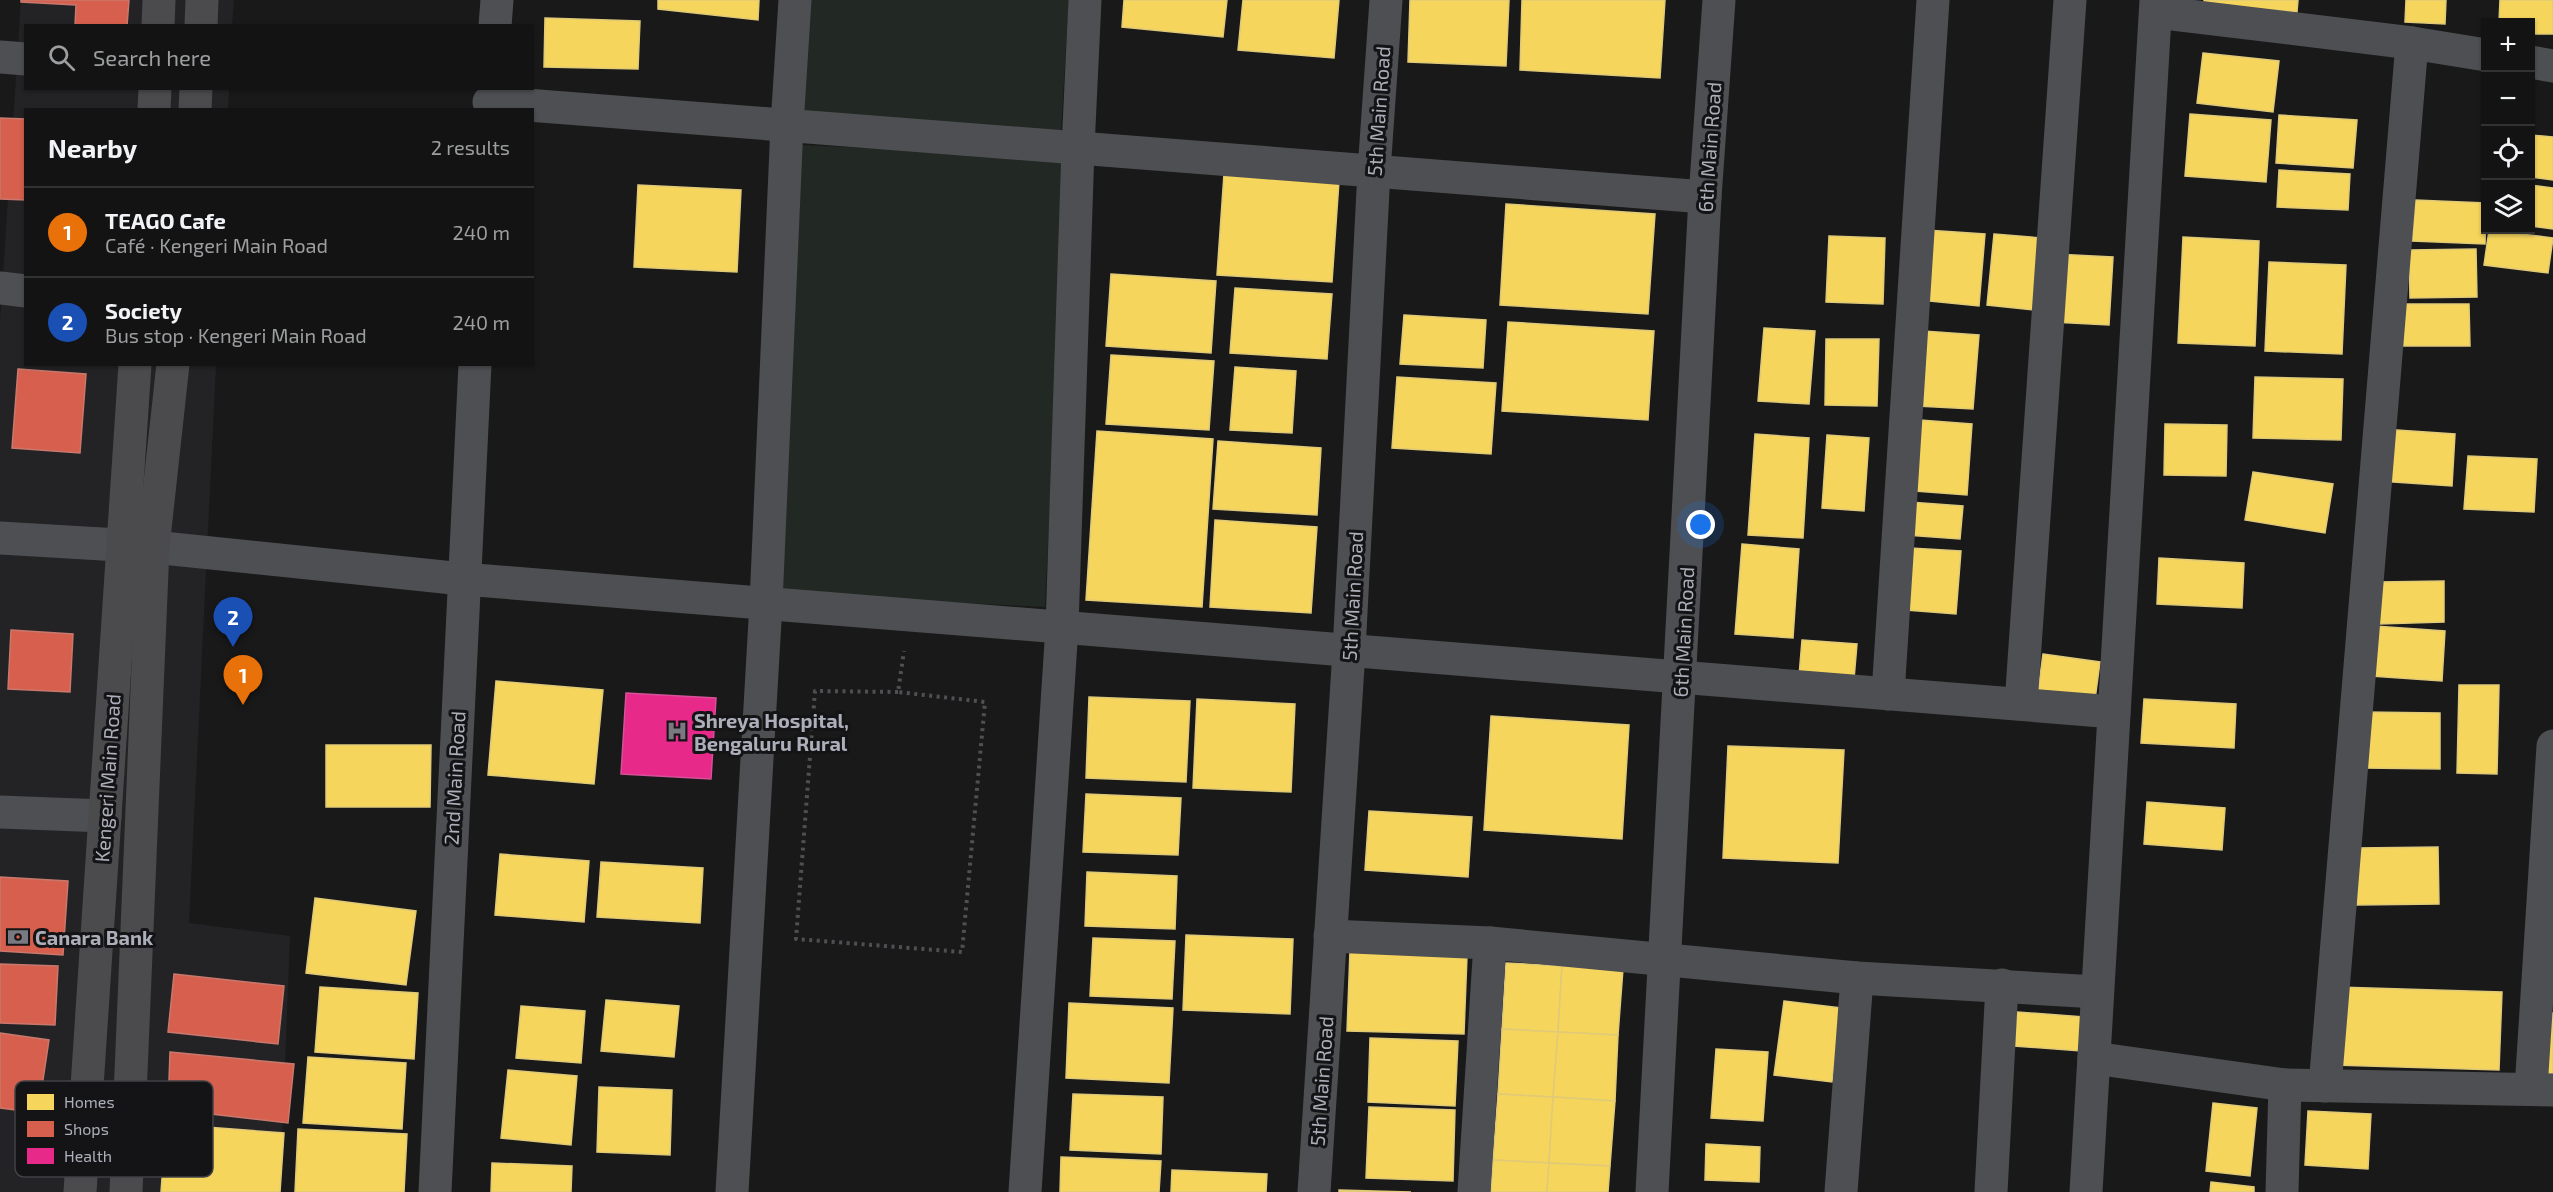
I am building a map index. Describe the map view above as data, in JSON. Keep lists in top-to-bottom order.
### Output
{
  "streets": {
    "main road": ["Kengeri Main Road"],
    "street": ["5th Main Road", "6th Main Road", "2nd Main Road"]
  },
  "places": {
    "hospital": ["Shreya Hospital, Bengaluru Rural"],
    "bank": ["Canara Bank"]
  },
  "legend": ["Homes", "Shops", "Health"],
  "page": {
    "map_buttons": ["+", "−"],
    "search": "Search here",
    "heading": ["Nearby", "2 results"],
    "list": [
      {
        "mark": "1",
        "name": "TEAGO Cafe",
        "note": "Café · Kengeri Main Road",
        "value": "240 m"
      },
      {
        "mark": "2",
        "name": "Society",
        "note": "Bus stop · Kengeri Main Road",
        "value": "240 m"
      }
    ],
    "pins": ["2", "1"]
  }
}
